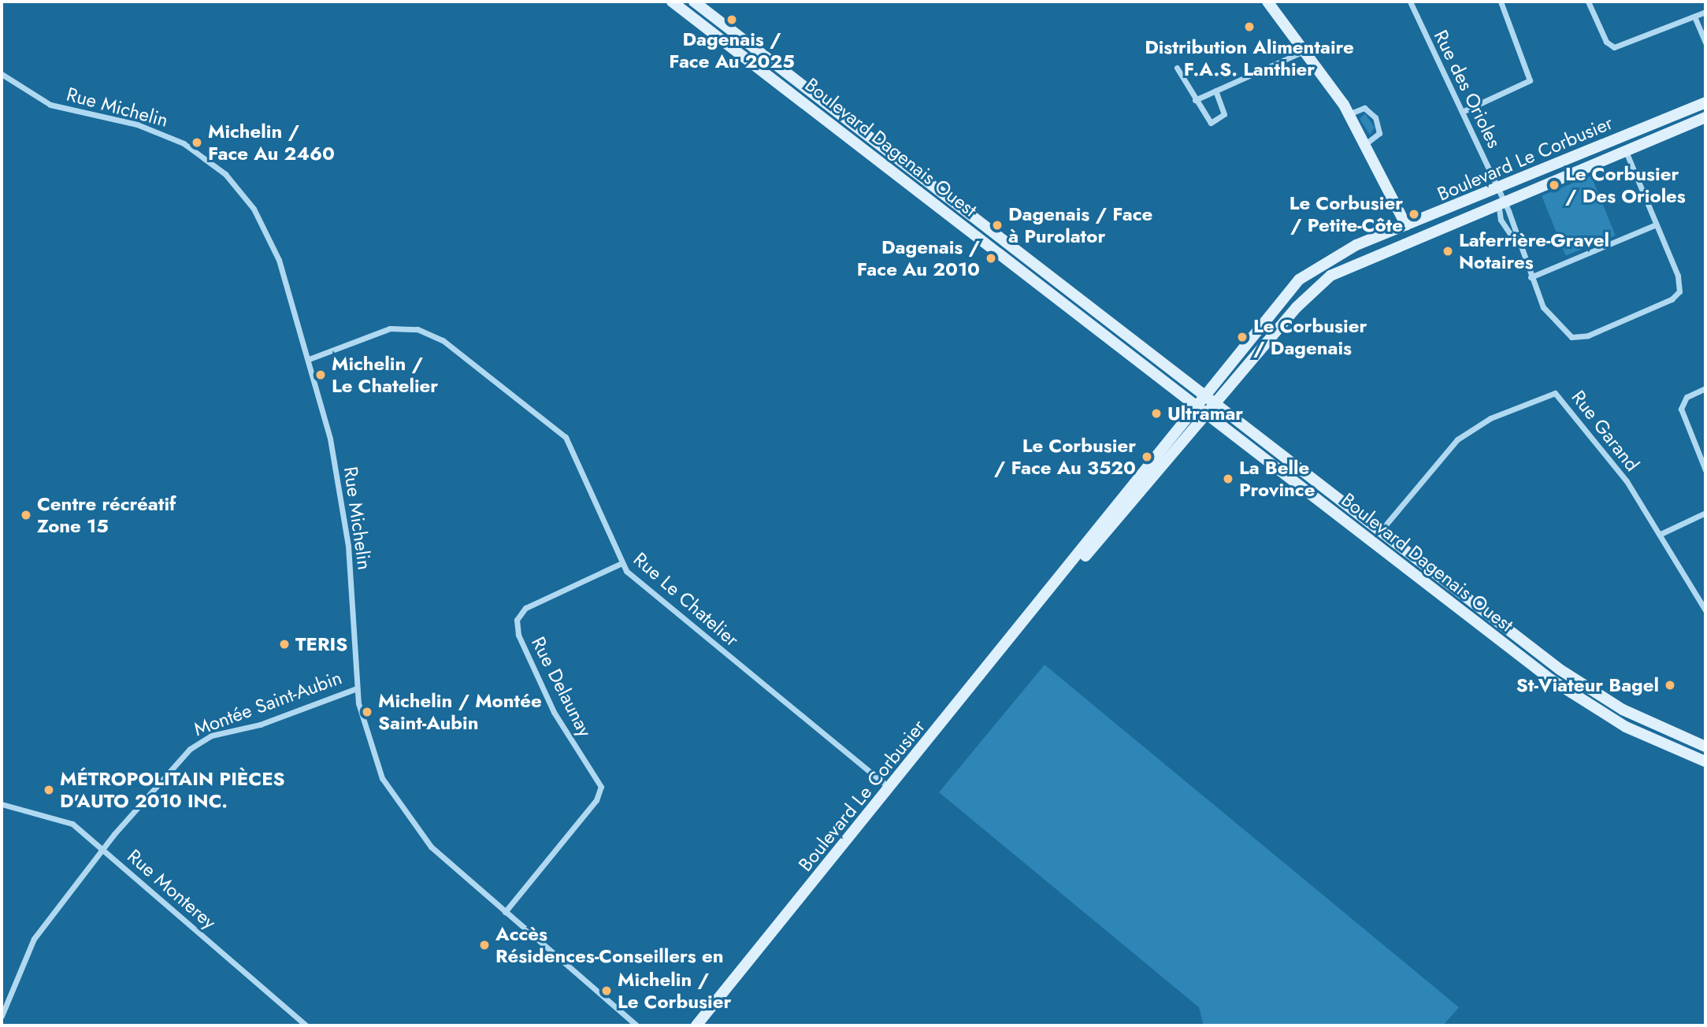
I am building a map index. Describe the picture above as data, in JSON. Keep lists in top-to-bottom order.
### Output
{
  "streets": {
    "main road": ["Boulevard Dagenais Ouest", "Boulevard Le Corbusier"],
    "street": [
      "Rue des Orioles",
      "Rue Michelin",
      "Rue Garand",
      "Rue Le Chatelier",
      "Rue Delaunay",
      "Montée Saint-Aubin",
      "Rue Monterey"
    ]
  },
  "crossings": [
    ["Rue des Orioles", "Boulevard Le Corbusier"],
    ["Rue Michelin", "Rue Le Chatelier"],
    ["Rue Michelin", "Rue Delaunay"],
    ["Rue Michelin", "Montée Saint-Aubin"],
    ["Boulevard Dagenais Ouest", "Boulevard Le Corbusier"],
    ["Boulevard Dagenais Ouest", "Rue Garand"],
    ["Boulevard Le Corbusier", "Rue Le Chatelier"],
    ["Rue Le Chatelier", "Rue Delaunay"],
    ["Montée Saint-Aubin", "Rue Monterey"]
  ],
  "places": [
    "Dagenais / Face Au 2025",
    "Distribution Alimentaire F.A.S. Lanthier",
    "Michelin / Face Au 2460",
    "Le Corbusier / Des Orioles",
    "Le Corbusier / Petite-Côte",
    "Dagenais / Face à Purolator",
    "Laferrière-Gravel Notaires",
    "Dagenais / Face Au 2010",
    "Le Corbusier / Dagenais",
    "Michelin / Le Chatelier",
    "Ultramar",
    "Le Corbusier / Face Au 3520",
    "La Belle Province",
    "Centre récréatif Zone 15",
    "TERIS",
    "St-Viateur Bagel",
    "Michelin / Montée Saint-Aubin",
    "MÉTROPOLITAIN PIÈCES D'AUTO 2010 INC.",
    "Accès Résidences-Conseillers en",
    "Michelin / Le Corbusier"
  ]
}
